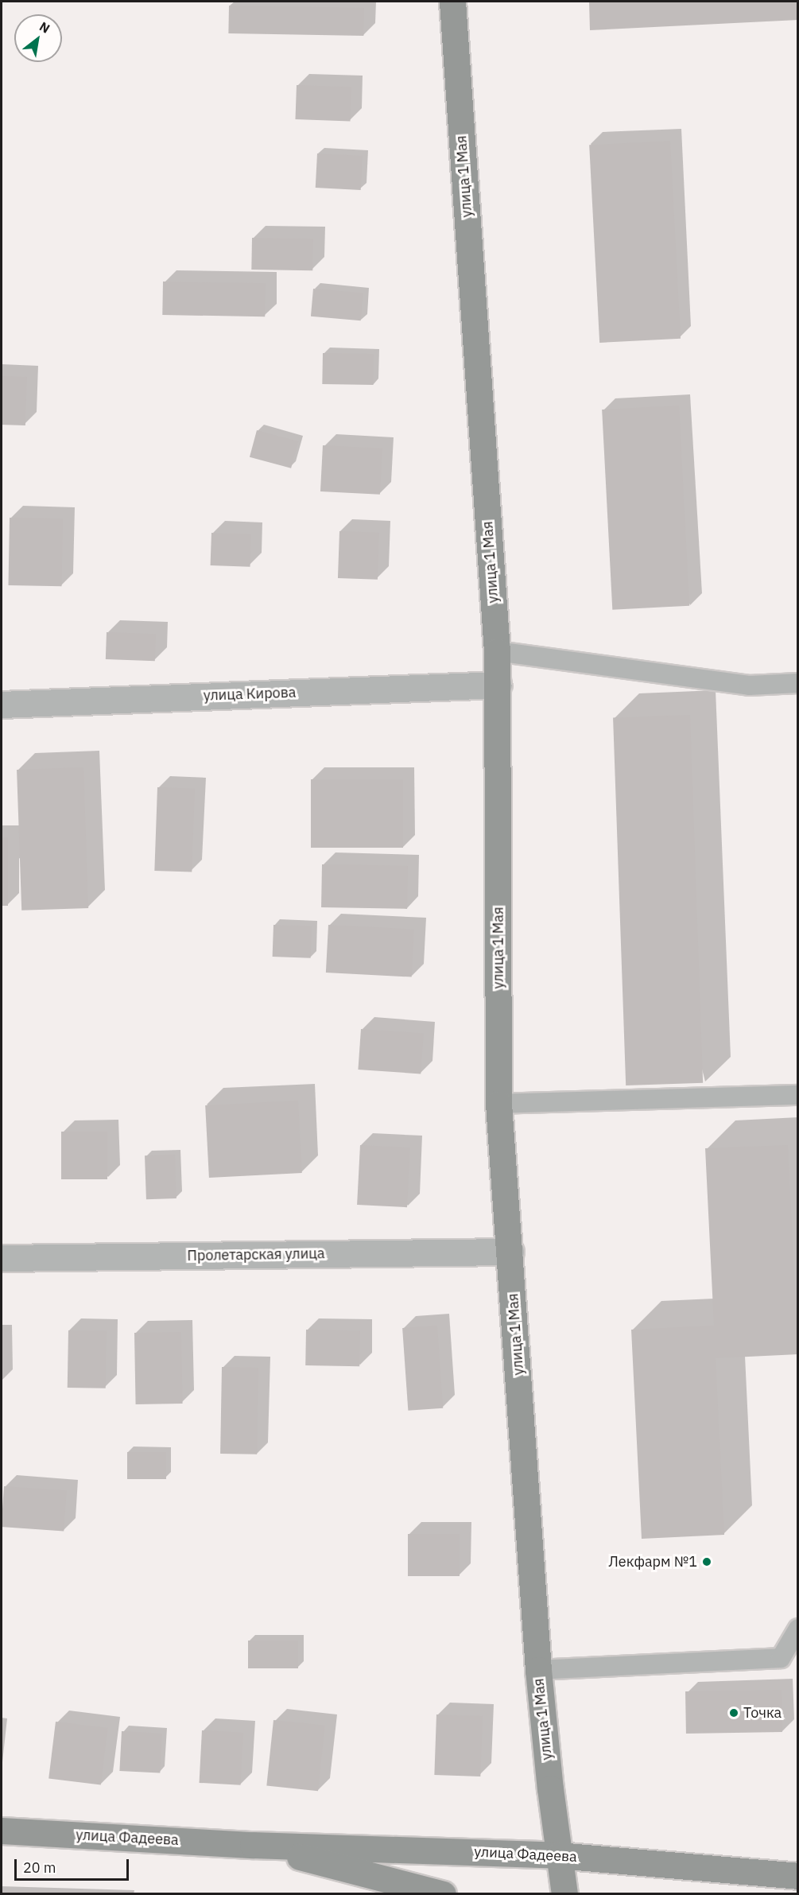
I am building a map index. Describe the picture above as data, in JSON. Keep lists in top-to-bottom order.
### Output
{
  "streets": {
    "street": [
      "улица 1 Мая",
      "улица Кирова",
      "Пролетарская улица",
      "улица Фадеева"
    ]
  },
  "crossings": [
    ["улица 1 Мая", "улица Кирова"],
    ["улица 1 Мая", "Пролетарская улица"],
    ["улица 1 Мая", "улица Фадеева"]
  ],
  "places": ["Лекфарм №1", "Точка"],
  "scale_bar": "20 m",
  "north": "top right"
}
